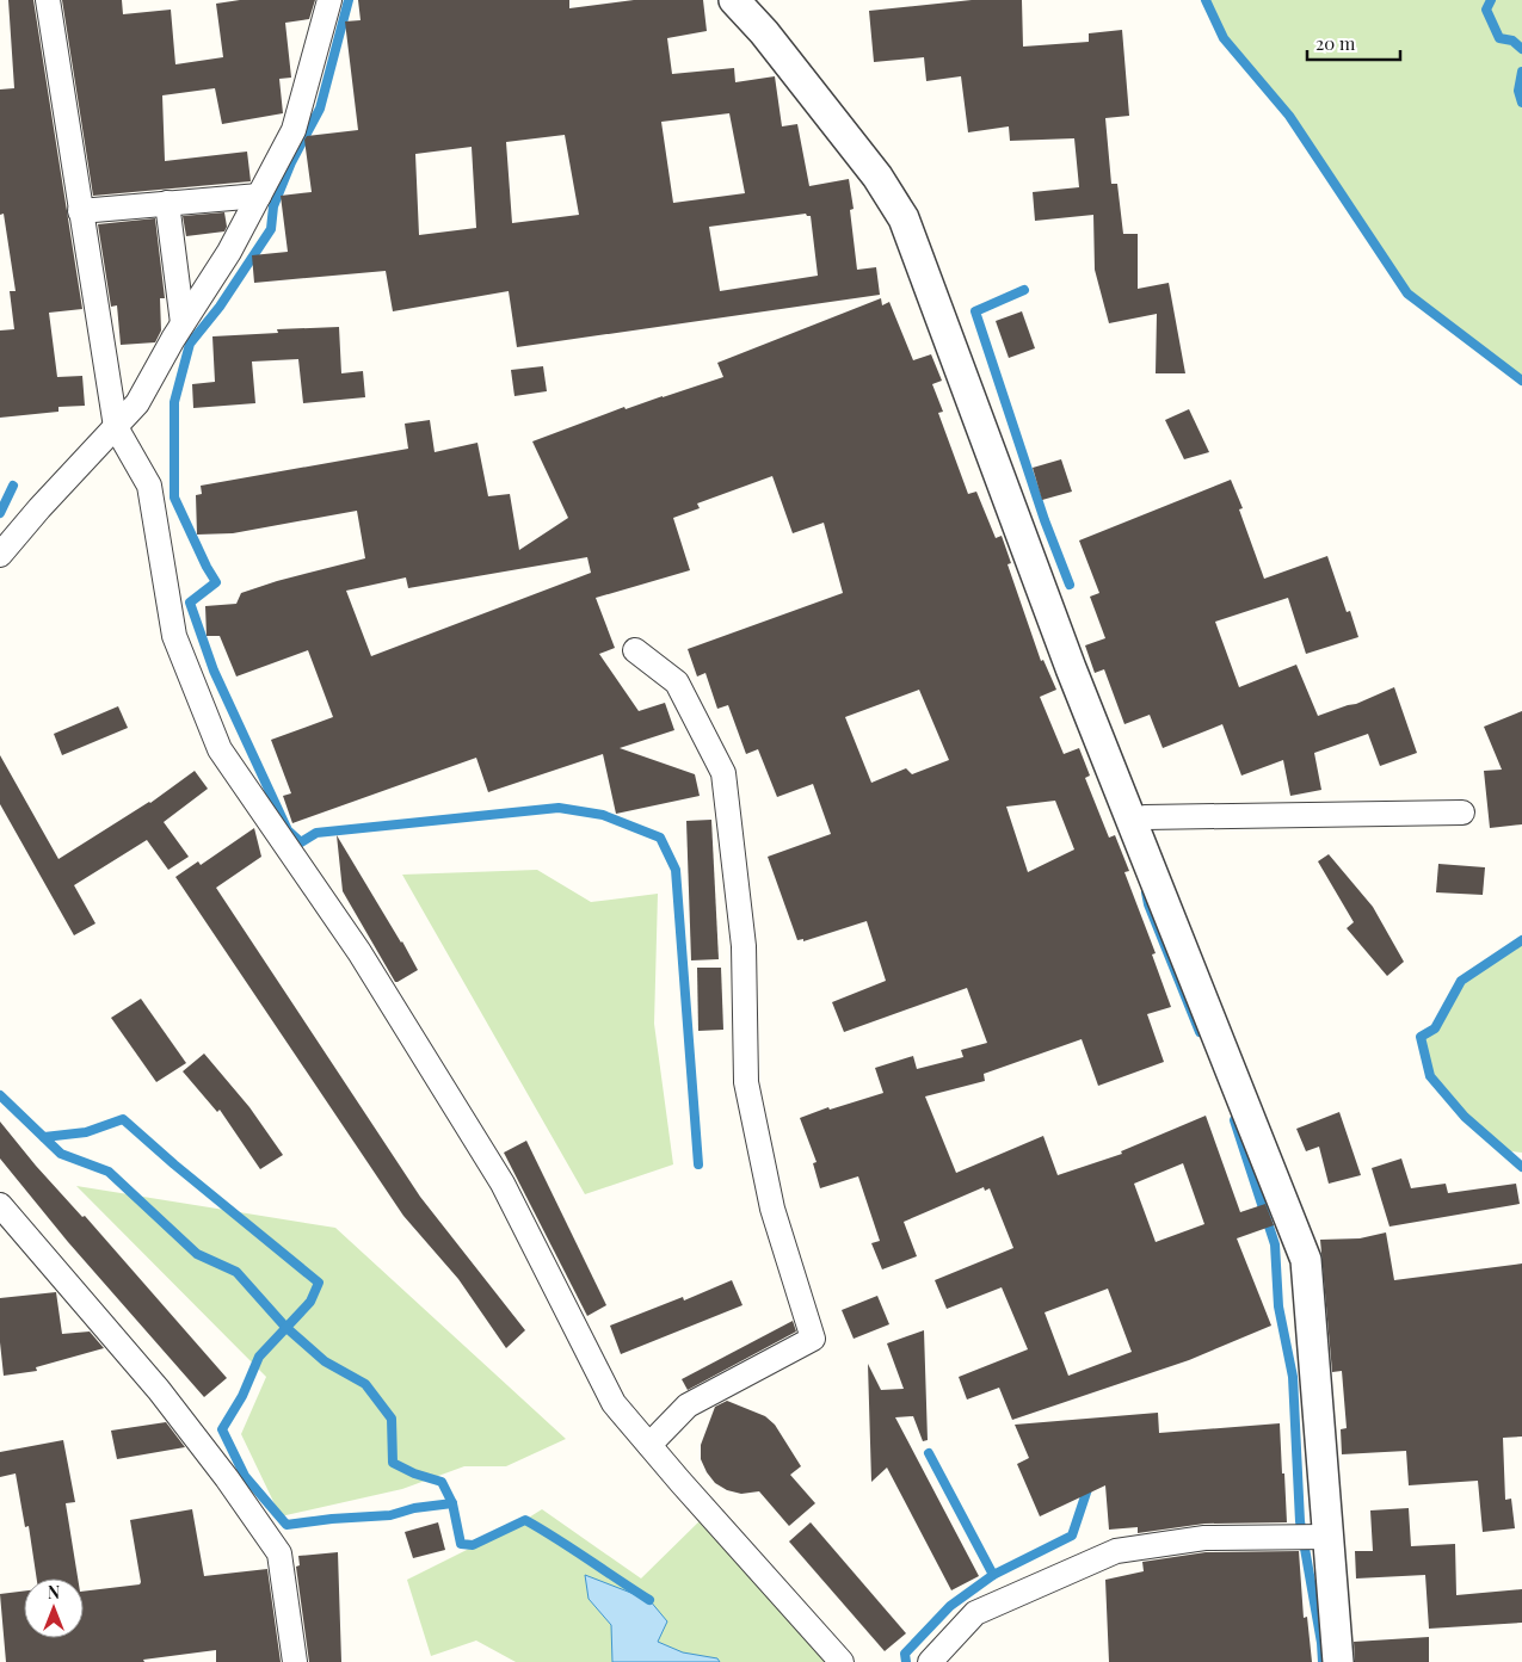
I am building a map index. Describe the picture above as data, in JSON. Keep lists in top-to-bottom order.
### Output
{
  "scale_bar": "20 m",
  "north": "top"
}
